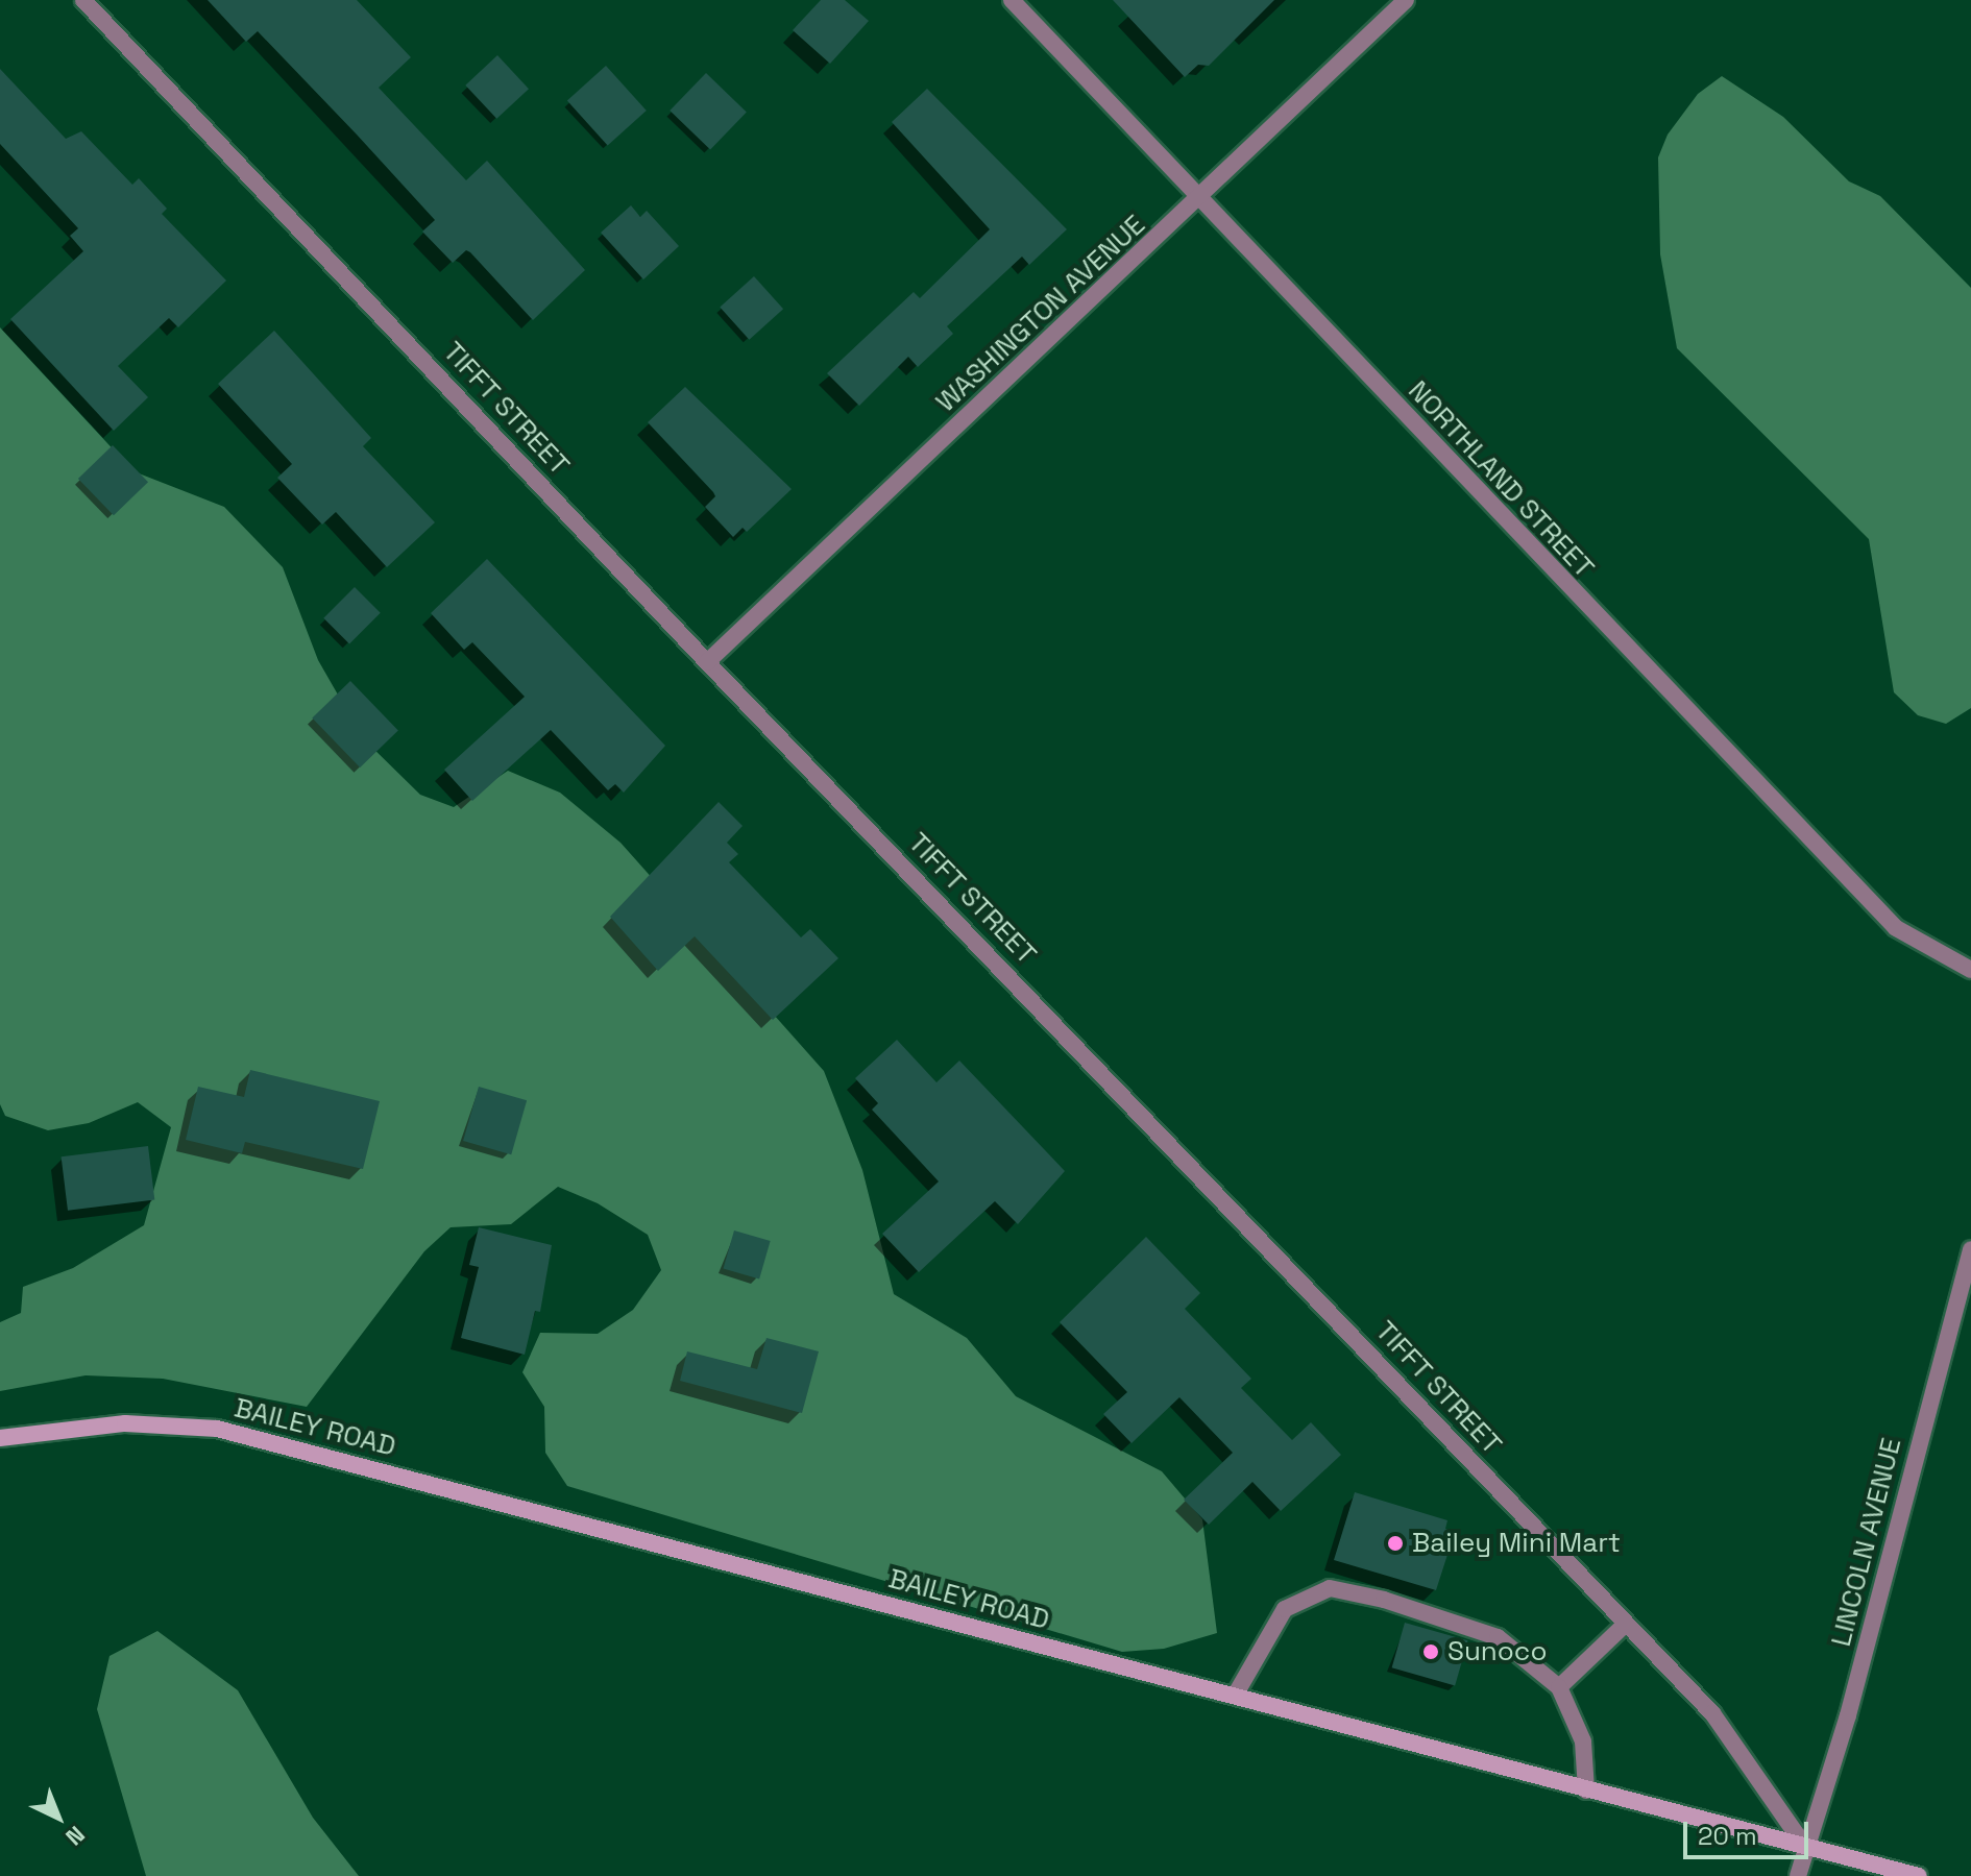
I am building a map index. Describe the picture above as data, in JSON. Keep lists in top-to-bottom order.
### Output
{
  "streets": {
    "street": [
      "WASHINGTON AVENUE",
      "TIFFT STREET",
      "NORTHLAND STREET",
      "BAILEY ROAD",
      "LINCOLN AVENUE"
    ]
  },
  "crossings": [
    ["WASHINGTON AVENUE", "TIFFT STREET"],
    ["WASHINGTON AVENUE", "NORTHLAND STREET"],
    ["TIFFT STREET", "BAILEY ROAD"],
    ["TIFFT STREET", "LINCOLN AVENUE"],
    ["BAILEY ROAD", "LINCOLN AVENUE"]
  ],
  "places": ["Bailey Mini Mart", "Sunoco"],
  "scale_bar": "20 m",
  "north": "bottom right"
}
